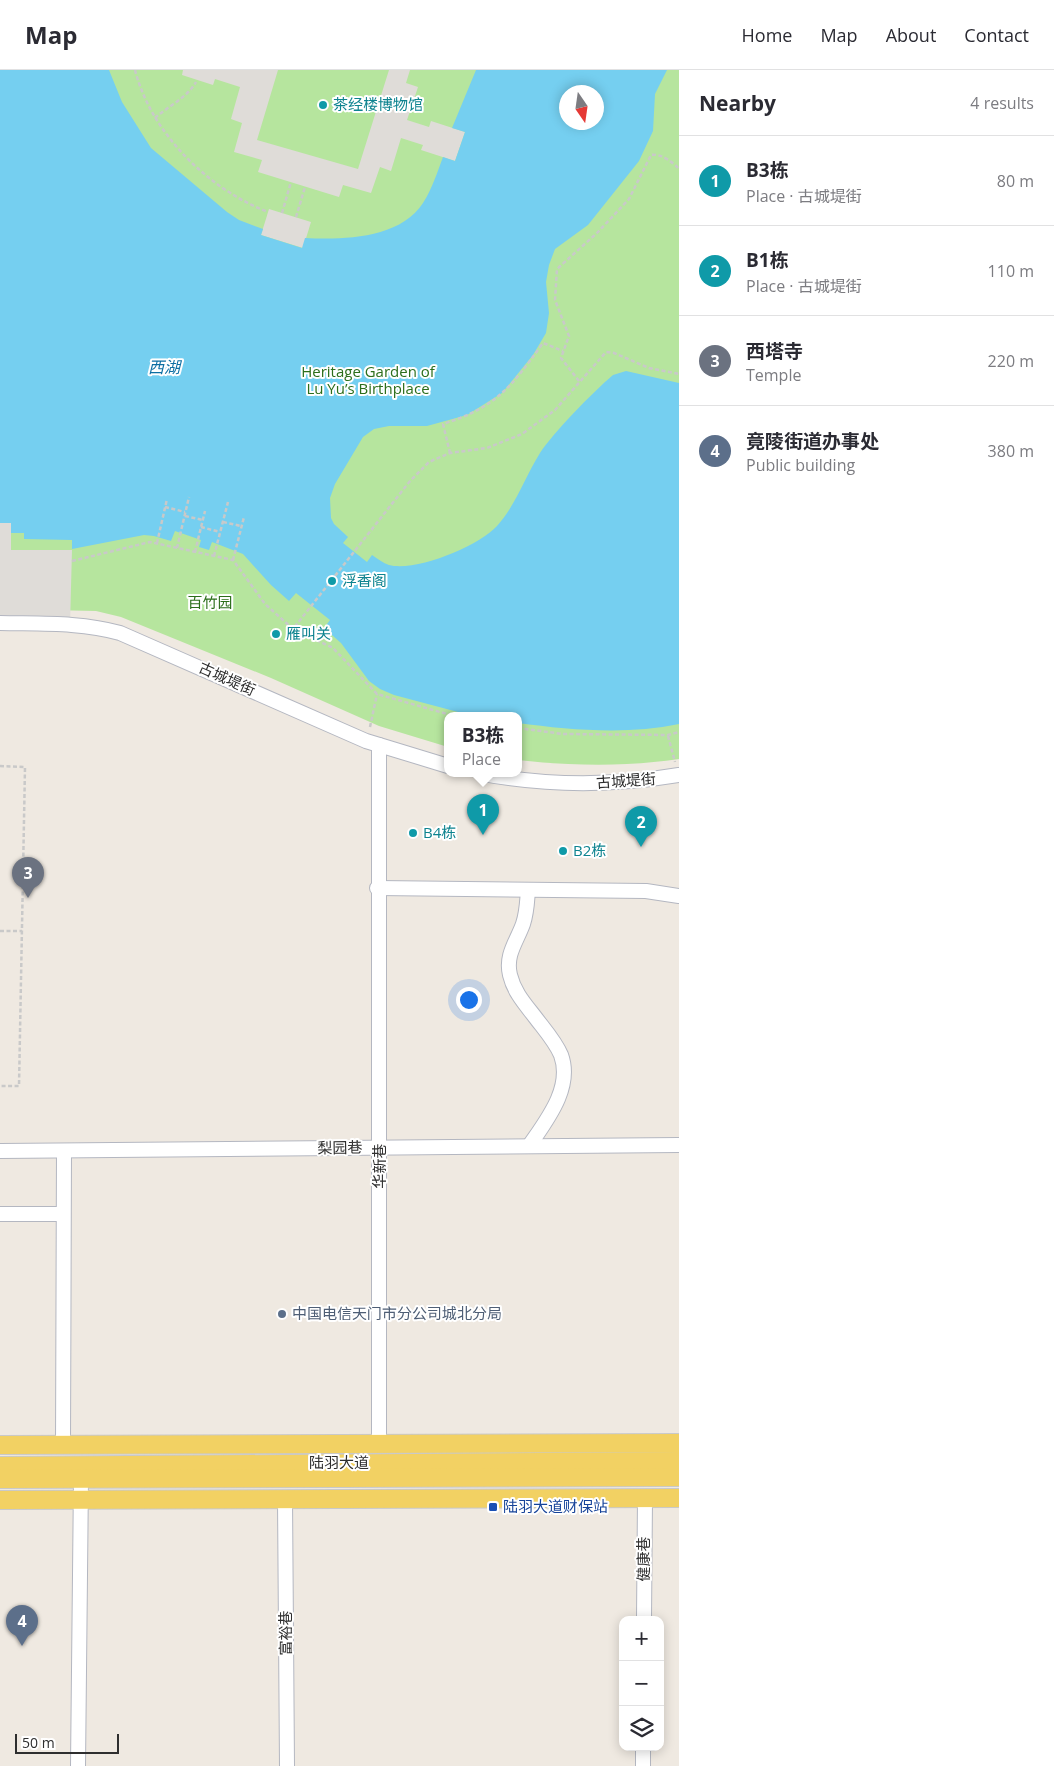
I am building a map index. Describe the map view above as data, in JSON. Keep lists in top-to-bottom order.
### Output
{
  "streets": {
    "main road": ["陆羽大道"],
    "street": [
      "古城堤街",
      "梨园巷",
      "华新巷",
      "健康巷",
      "富裕巷"
    ]
  },
  "crossings": [
    ["古城堤街", "华新巷"],
    ["梨园巷", "华新巷"]
  ],
  "water": ["西湖"],
  "parks": ["Heritage Garden of Lu Yu’s Birthplace", "百竹园"],
  "places": {
    "other": [
      "茶经楼博物馆",
      "浮香阁",
      "雁叫关",
      "B4栋",
      "B2栋",
      "中国电信天门市分公司城北分局"
    ],
    "transit": ["陆羽大道财保站"]
  },
  "scale_bar": "50 m",
  "north": "bottom",
  "page": {
    "header": "Map",
    "nav": [
      "Home",
      "Map",
      "About",
      "Contact"
    ],
    "heading": ["Nearby", "4 results"],
    "list": [
      {
        "mark": "1",
        "name": "B3栋",
        "note": "Place · 古城堤街",
        "value": "80 m"
      },
      {
        "mark": "2",
        "name": "B1栋",
        "note": "Place · 古城堤街",
        "value": "110 m"
      },
      {
        "mark": "3",
        "name": "西塔寺",
        "note": "Temple",
        "value": "220 m"
      },
      {
        "mark": "4",
        "name": "竟陵街道办事处",
        "note": "Public building",
        "value": "380 m"
      }
    ],
    "popup": ["B3栋", "Place"],
    "pins": [
      "1",
      "2",
      "3",
      "4"
    ],
    "map_buttons": ["+", "−"],
    "scale": "50 m"
  }
}
